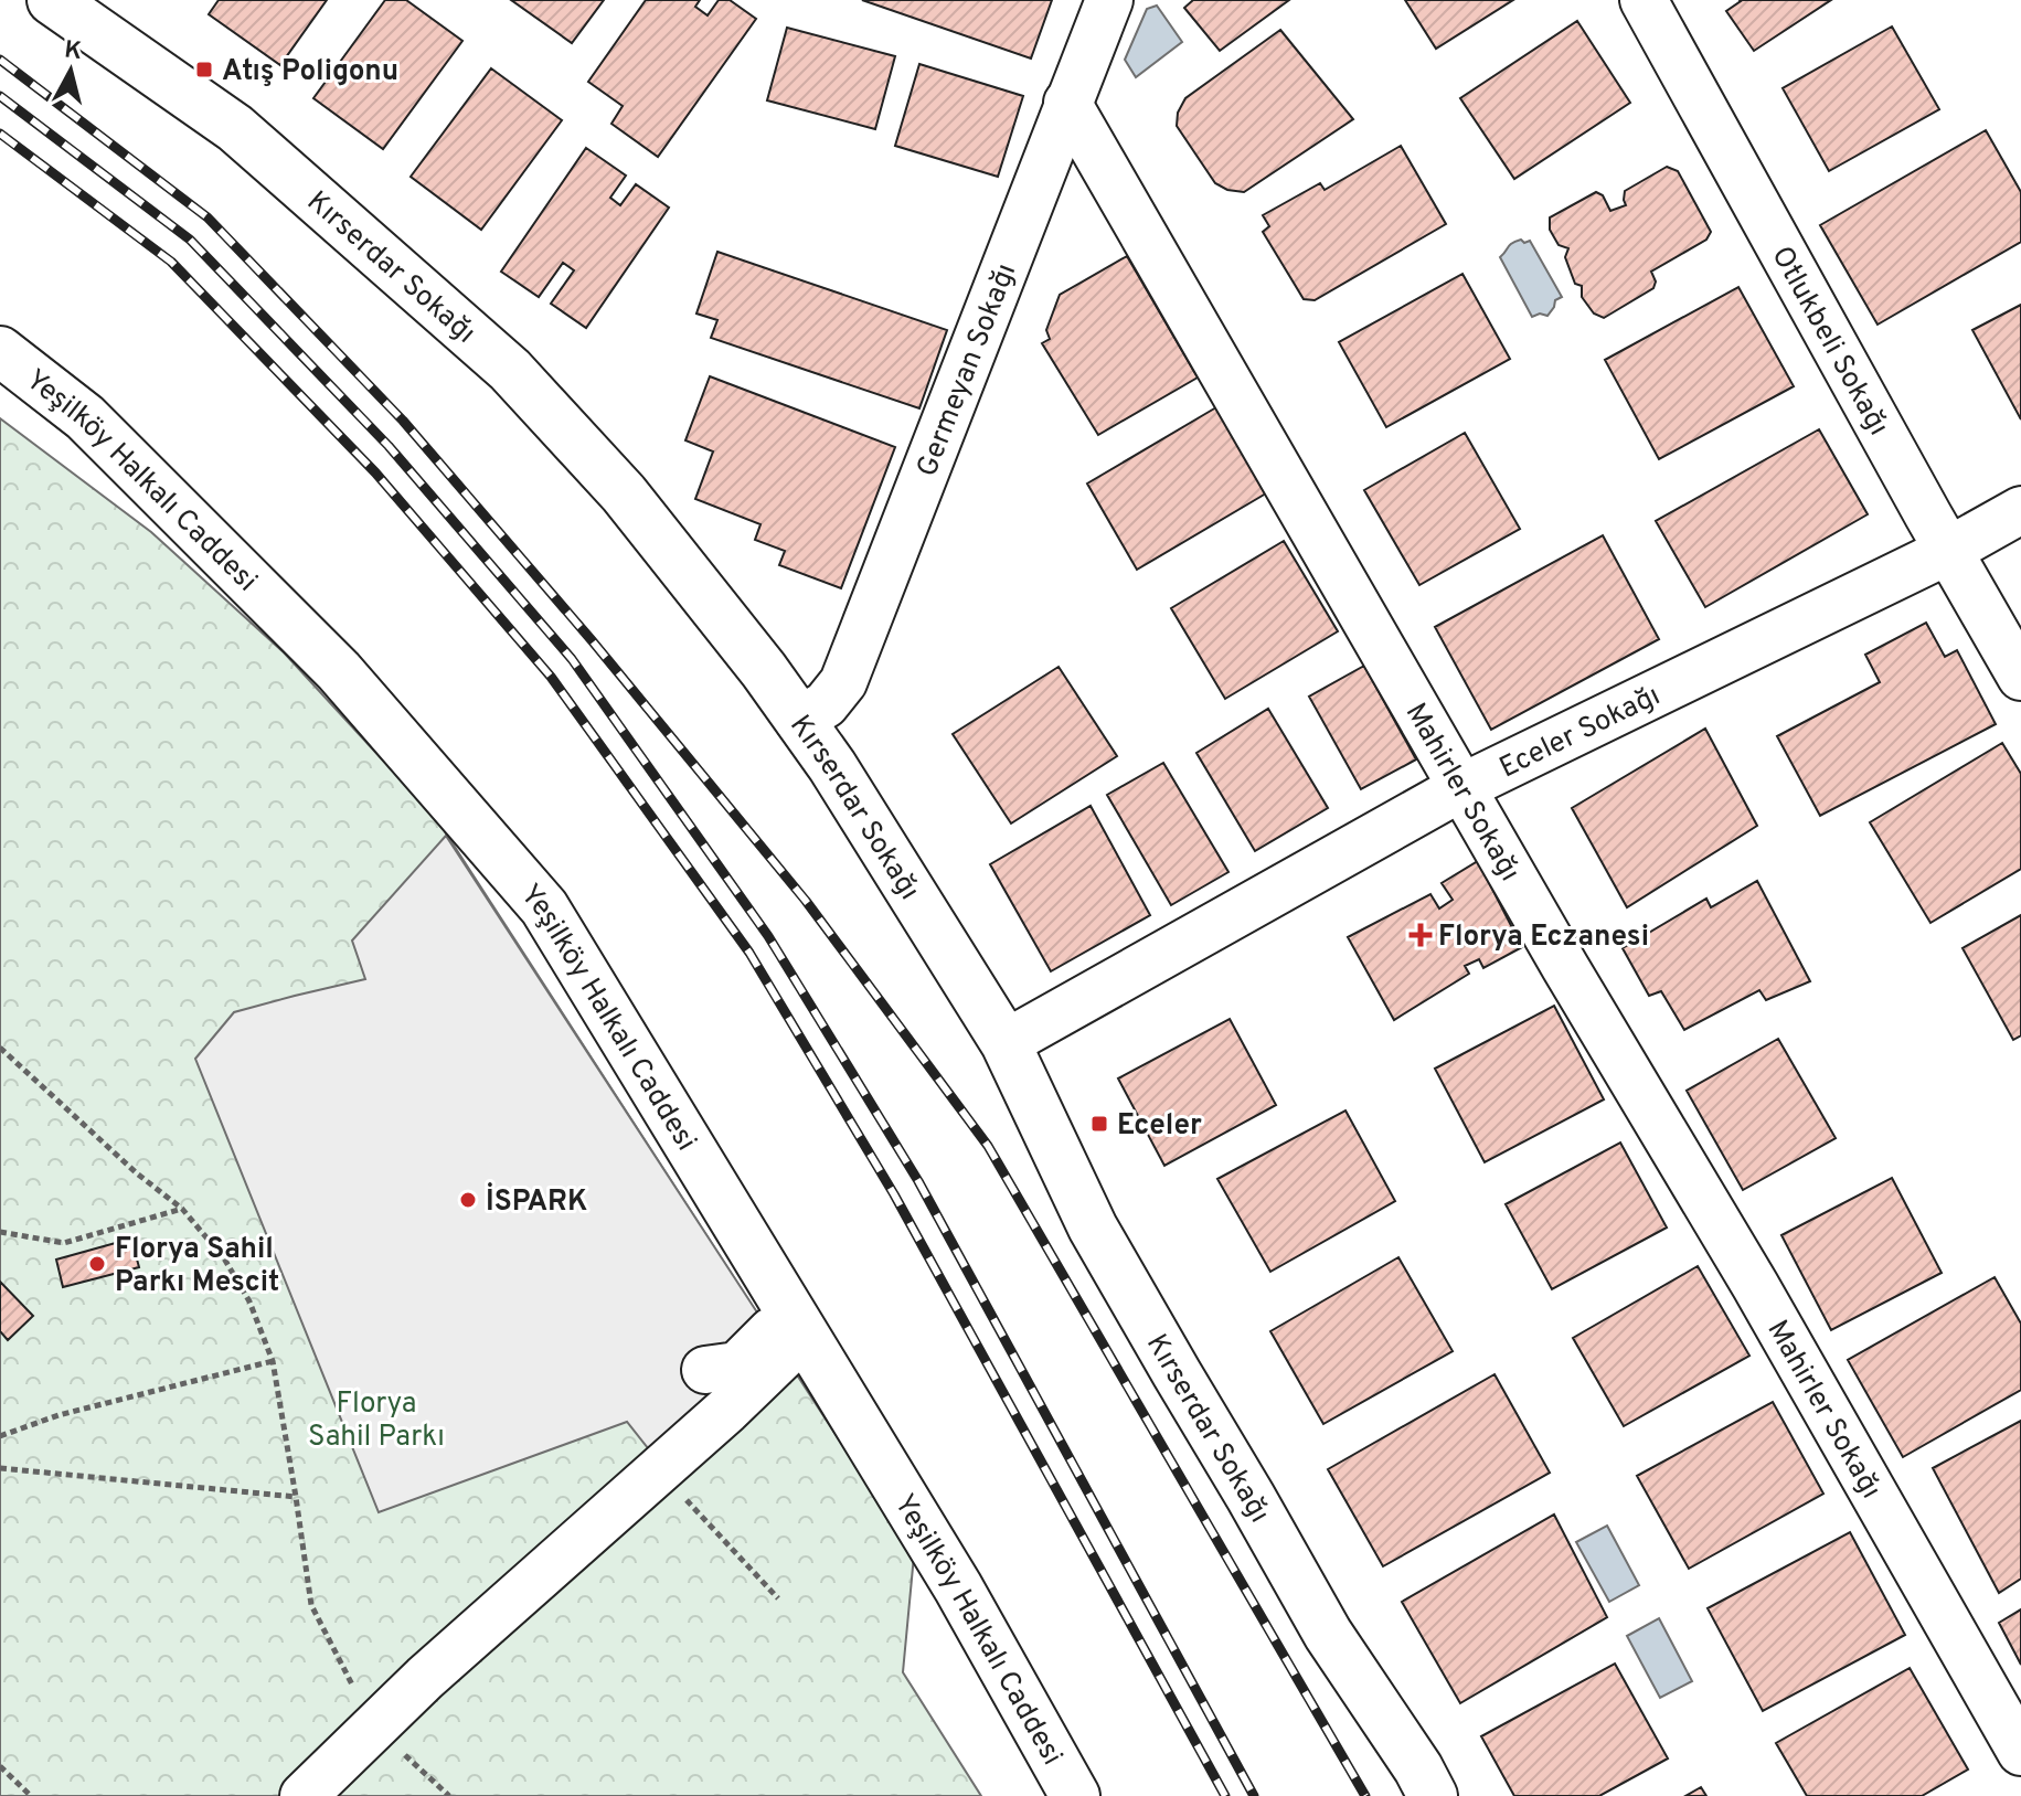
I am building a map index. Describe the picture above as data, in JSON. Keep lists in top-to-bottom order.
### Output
{
  "streets": {
    "main road": ["Kırserdar Sokağı", "Yeşilköy Halkalı Caddesi"],
    "street": [
      "Otlukbeli Sokağı",
      "Germeyan Sokağı",
      "Eceler Sokağı",
      "Mahirler Sokağı"
    ]
  },
  "crossings": [
    ["Kırserdar Sokağı", "Germeyan Sokağı"],
    ["Kırserdar Sokağı", "Eceler Sokağı"],
    ["Otlukbeli Sokağı", "Eceler Sokağı"],
    ["Germeyan Sokağı", "Mahirler Sokağı"],
    ["Eceler Sokağı", "Mahirler Sokağı"]
  ],
  "parks": ["Florya Sahil Parkı"],
  "places": {
    "transit": ["Atış Poligonu", "Eceler"],
    "health": ["Florya Eczanesi"],
    "other": ["İSPARK", "Florya Sahil Parkı Mescit"]
  },
  "north": "top"
}
